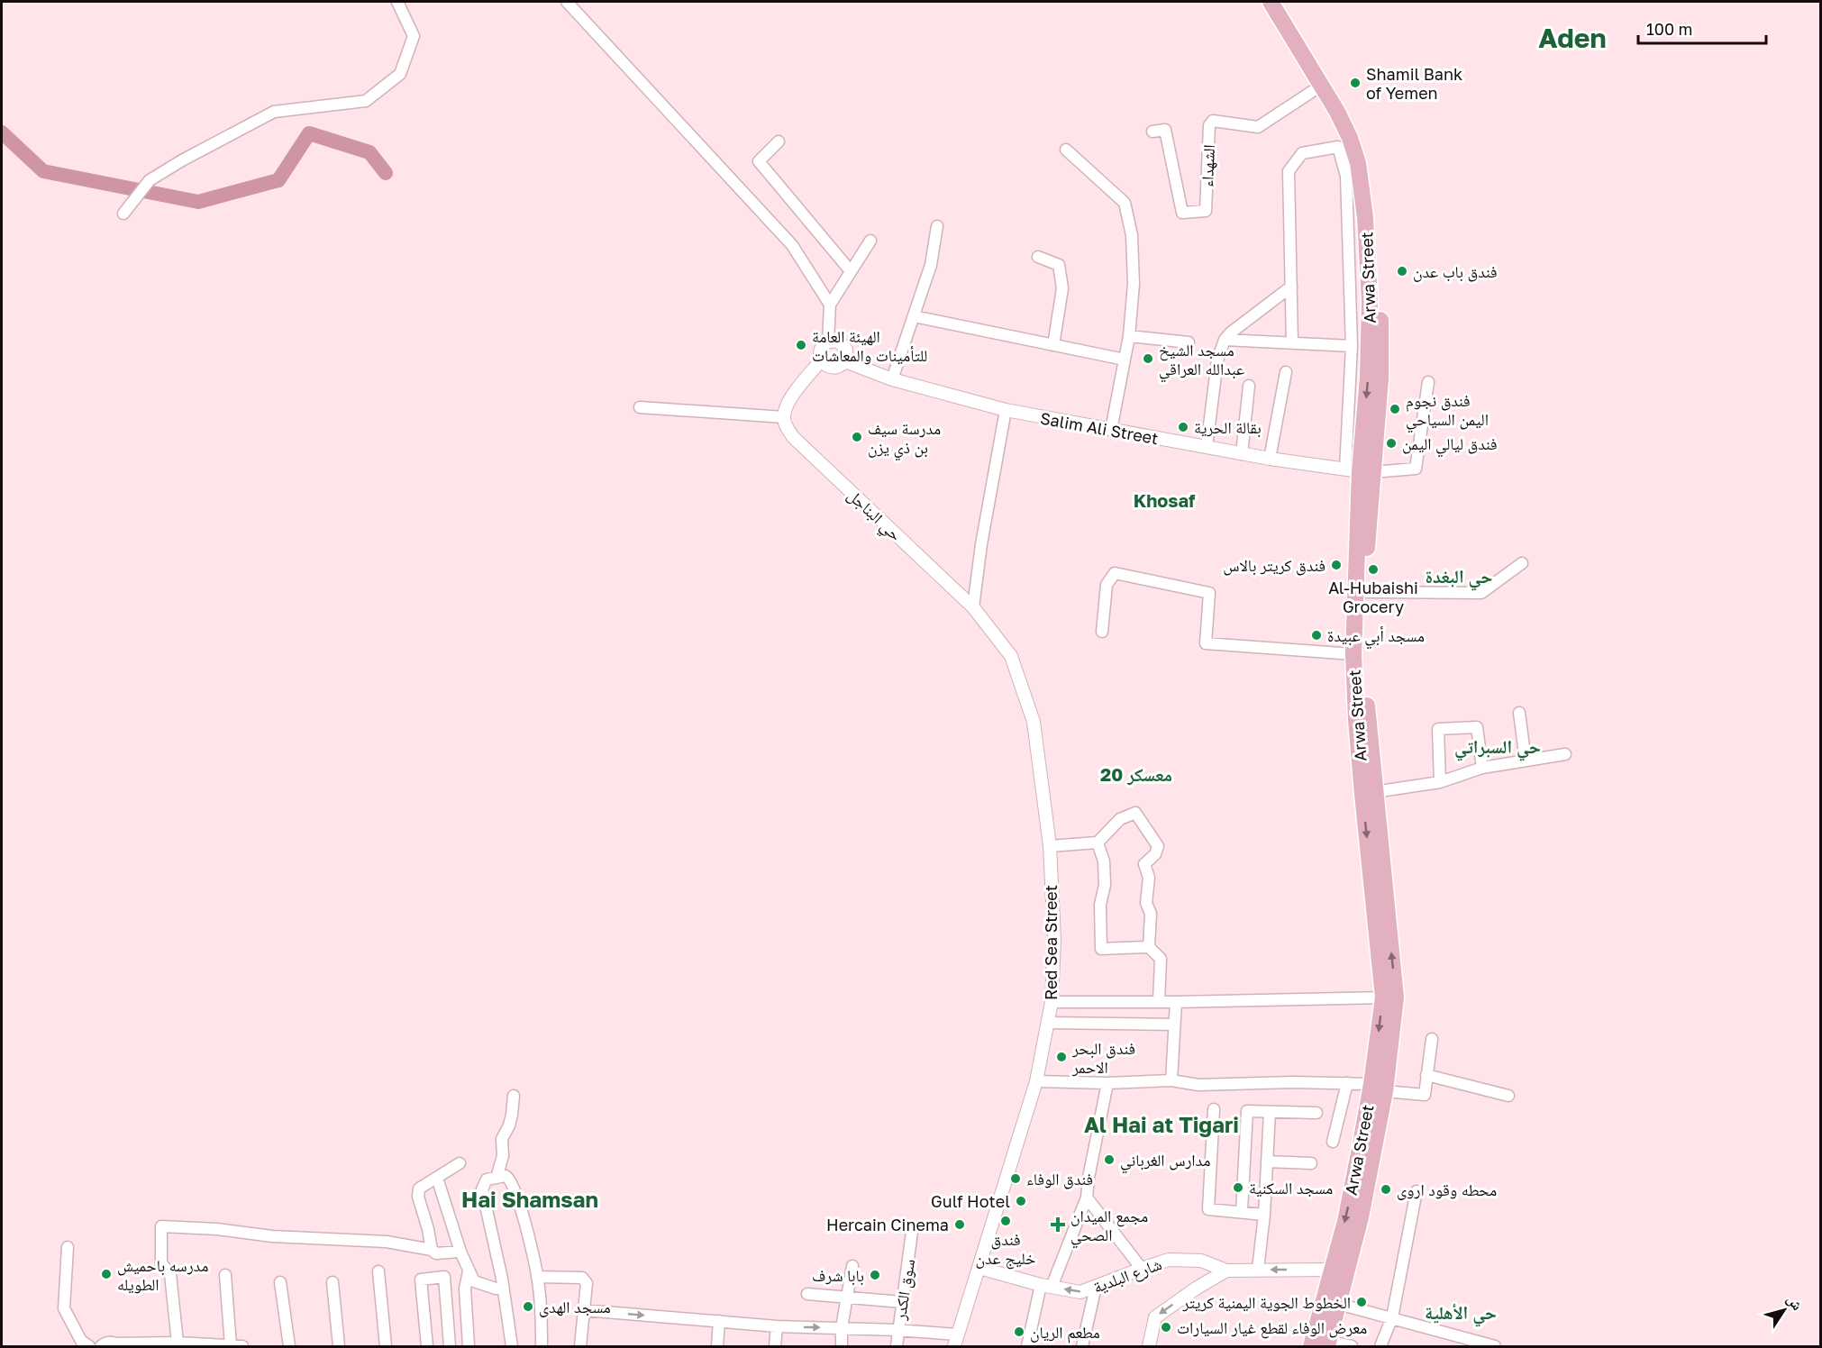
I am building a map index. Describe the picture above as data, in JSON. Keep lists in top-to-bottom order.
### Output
{
  "streets": {
    "main road": ["Arwa Street"],
    "street": [
      "الشهداء",
      "Salim Ali Street",
      "حي البناجل",
      "Red Sea Street",
      "شارع البلدية",
      "سوق الكدر"
    ]
  },
  "crossings": [
    ["الشهداء", "Arwa Street"],
    ["Arwa Street", "Salim Ali Street"],
    ["Arwa Street", "شارع البلدية"],
    ["حي البناجل", "Red Sea Street"],
    ["Red Sea Street", "شارع البلدية"]
  ],
  "districts": [
    "Aden",
    "Khosaf",
    "حي البغدة",
    "حي السبراتي",
    "معسكر 20",
    "Al Hai at Tigari",
    "Hai Shamsan",
    "حي الأهلية"
  ],
  "places": {
    "other": [
      "Shamil Bank of Yemen",
      "فندق باب عدن",
      "الهيئة العامة للتأمينات والمعاشات",
      "مسجد الشيخ عبدالله العراقي",
      "فندق نجوم اليمن السياحي",
      "بقالة الحرية",
      "مدرسة سيف بن ذي يزن",
      "فندق ليالي اليمن",
      "فندق كريتر بالاس",
      "Al-Hubaishi Grocery",
      "مسجد أبي عبيدة",
      "فندق البحر الاحمر",
      "مدارس الغرباني",
      "فندق الوفاء",
      "مسجد السكنية",
      "محطه وقود اروى",
      "Gulf Hotel",
      "فندق خليج عدن",
      "Hercain Cinema",
      "مدرسه باحميش الطويله",
      "بابا شرف",
      "الخطوط الجوية اليمنية كريتر",
      "مسجد الهدى",
      "معرض الوفاء لقطع غيار السيارات",
      "مطعم الريان"
    ],
    "health": ["مجمع الميدان الصحي"]
  },
  "scale_bar": "100 m",
  "north": "top right"
}
